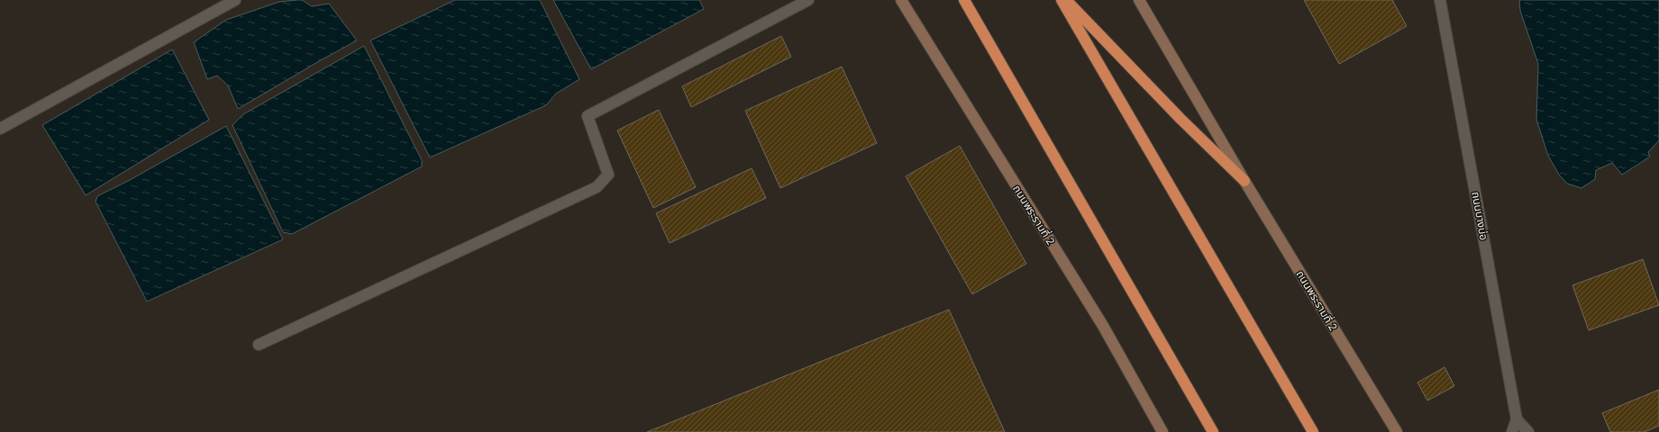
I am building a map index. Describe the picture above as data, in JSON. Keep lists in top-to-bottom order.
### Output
{
  "streets": {
    "main road": ["ถนนพระรามที่ 2"],
    "street": ["ถนนบางบ่อ"]
  }
}
